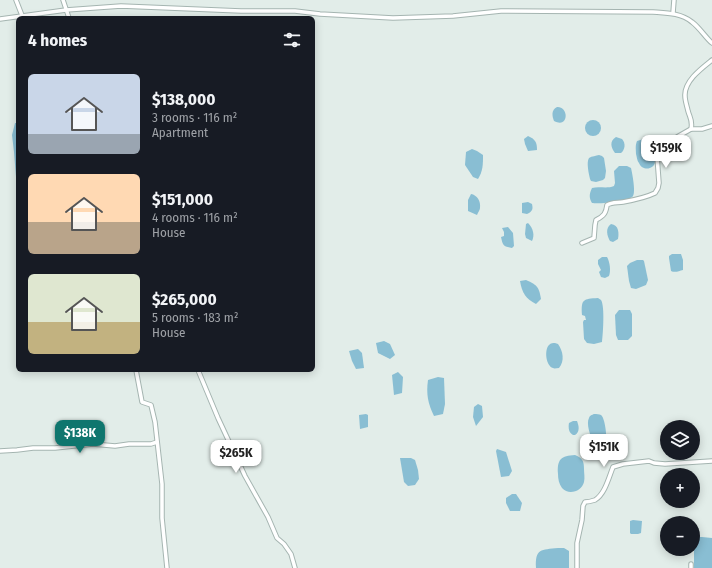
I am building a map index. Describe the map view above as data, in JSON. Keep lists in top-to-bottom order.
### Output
{
  "page": {
    "heading": "4 homes",
    "list": [
      {
        "name": "$138,000",
        "note": "3 rooms · 116 m² · Apartment"
      },
      {
        "name": "$151,000",
        "note": "4 rooms · 116 m² · House"
      },
      {
        "name": "$265,000",
        "note": "5 rooms · 183 m² · House"
      }
    ],
    "price": [
      "$159K",
      "$138K",
      "$151K",
      "$265K"
    ],
    "map_buttons": ["+", "−"]
  }
}
